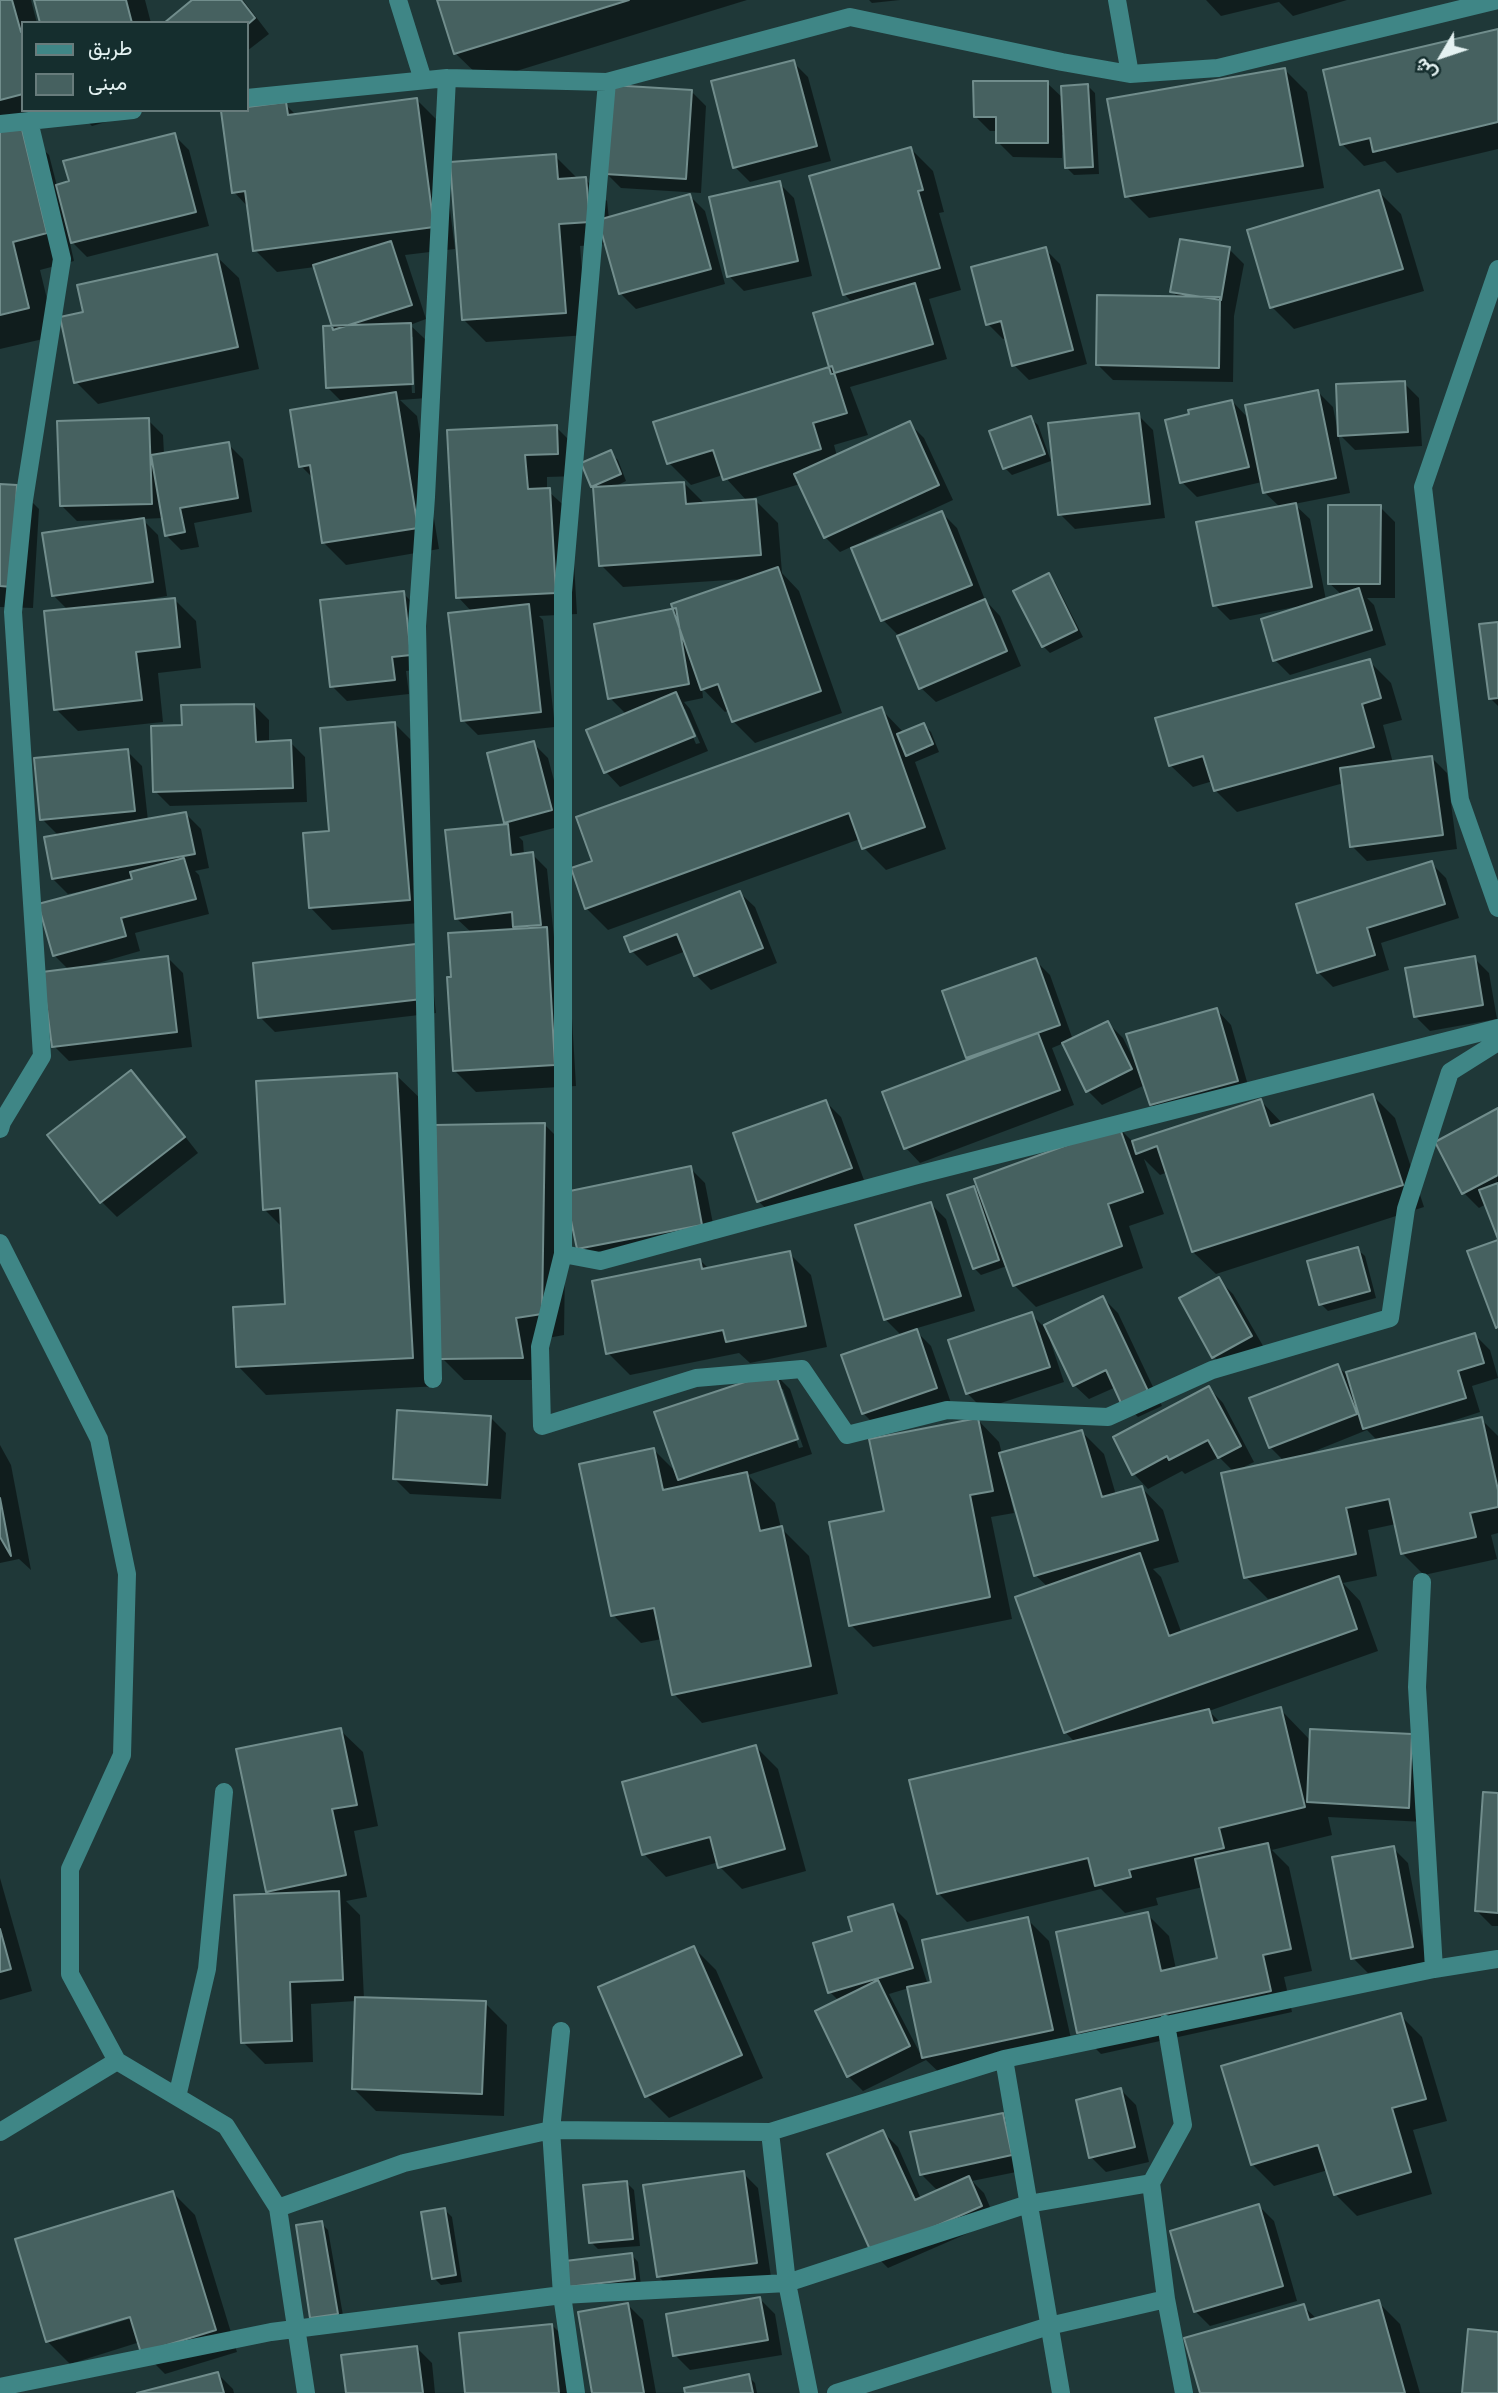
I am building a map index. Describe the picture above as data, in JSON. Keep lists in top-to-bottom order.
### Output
{
  "legend": ["طريق", "مبنى"],
  "north": "bottom left"
}
